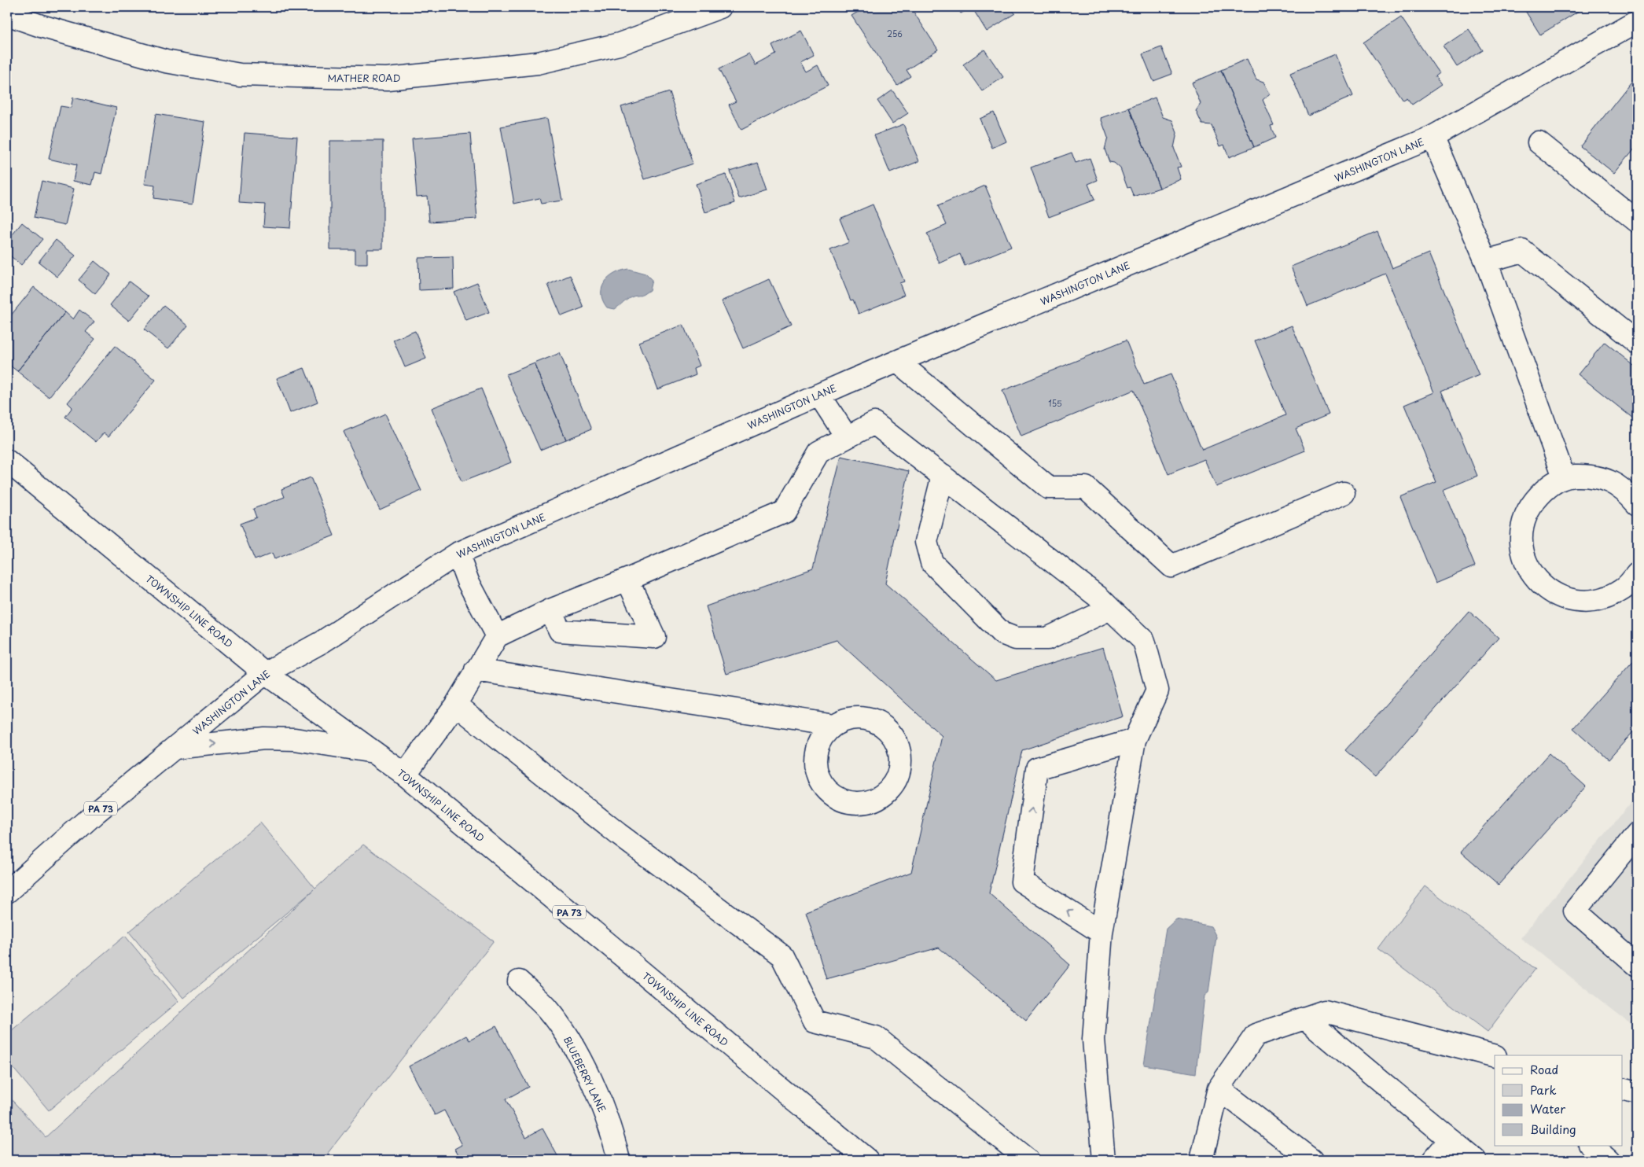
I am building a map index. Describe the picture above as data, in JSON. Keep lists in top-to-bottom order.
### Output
{
  "streets": {
    "street": [
      "MATHER ROAD",
      "WASHINGTON LANE",
      "TOWNSHIP LINE ROAD",
      "PA 73",
      "BLUEBERRY LANE"
    ]
  },
  "crossings": [
    ["WASHINGTON LANE", "TOWNSHIP LINE ROAD"]
  ],
  "house_numbers": ["256", "155"],
  "legend": [
    "Road",
    "Park",
    "Water",
    "Building"
  ]
}
